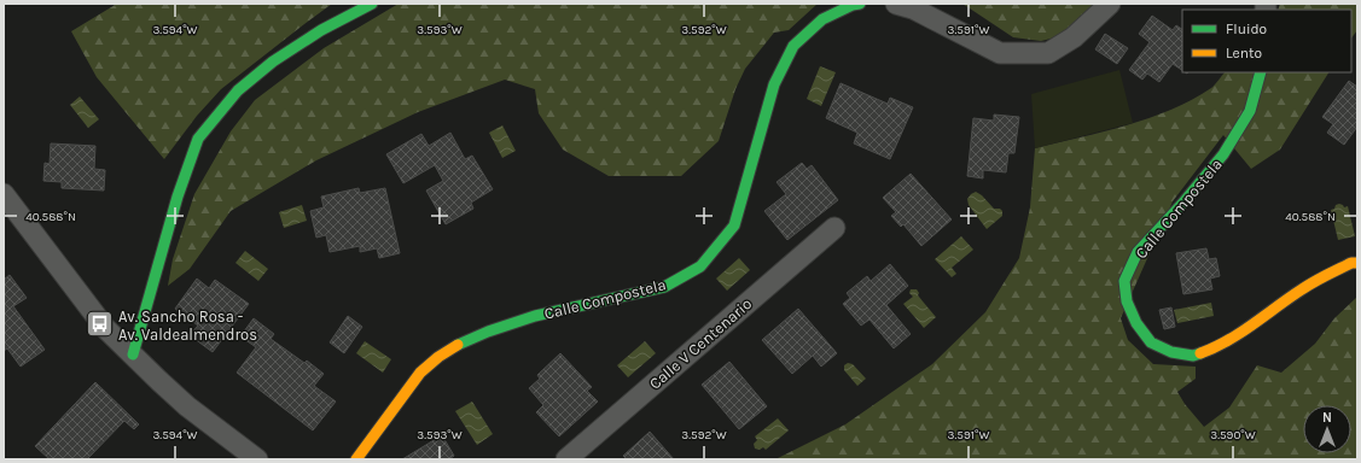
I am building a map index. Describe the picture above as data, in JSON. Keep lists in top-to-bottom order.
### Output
{
  "streets": {
    "street": ["Calle Compostela", "Calle V Centenario"]
  },
  "places": {
    "bus stop": ["Av. Sancho Rosa - Av. Valdealmendros"]
  },
  "legend": ["Fluido", "Lento"],
  "north": "top",
  "coordinates": [
    "3.594°W",
    "3.593°W",
    "3.592°W",
    "3.591°W",
    "40.588°N",
    "3.590°W"
  ]
}
